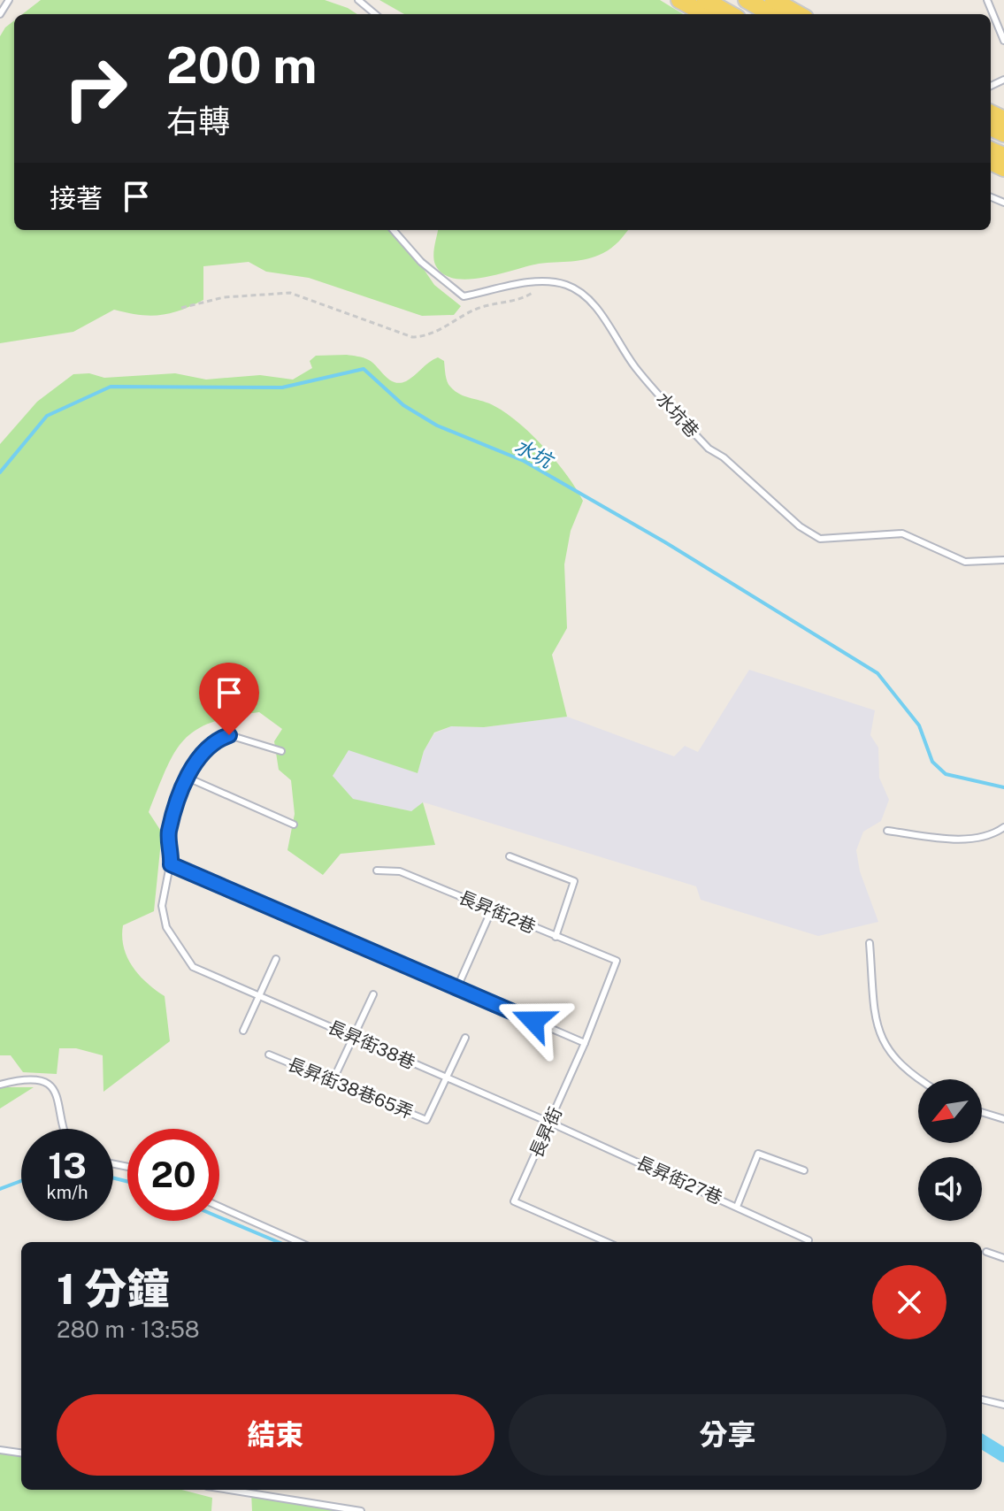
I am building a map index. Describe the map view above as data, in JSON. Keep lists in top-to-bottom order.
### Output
{
  "streets": {
    "lane": [
      "水坑巷",
      "長昇街2巷",
      "長昇街38巷",
      "長昇街38巷65弄",
      "長昇街",
      "長昇街27巷"
    ]
  },
  "crossings": [
    ["長昇街2巷", "長昇街"],
    ["長昇街38巷", "長昇街38巷65弄"],
    ["長昇街38巷", "長昇街"],
    ["長昇街38巷", "長昇街27巷"],
    ["長昇街", "長昇街27巷"]
  ],
  "water": ["水坑"],
  "north": "bottom left",
  "page": {
    "turn": ["200 m", "右轉"],
    "then": "接著",
    "speed": "13 km/h",
    "limit": "20",
    "heading": ["1 分鐘", "280 m · 13:58"],
    "buttons": ["結束", "分享"]
  }
}
